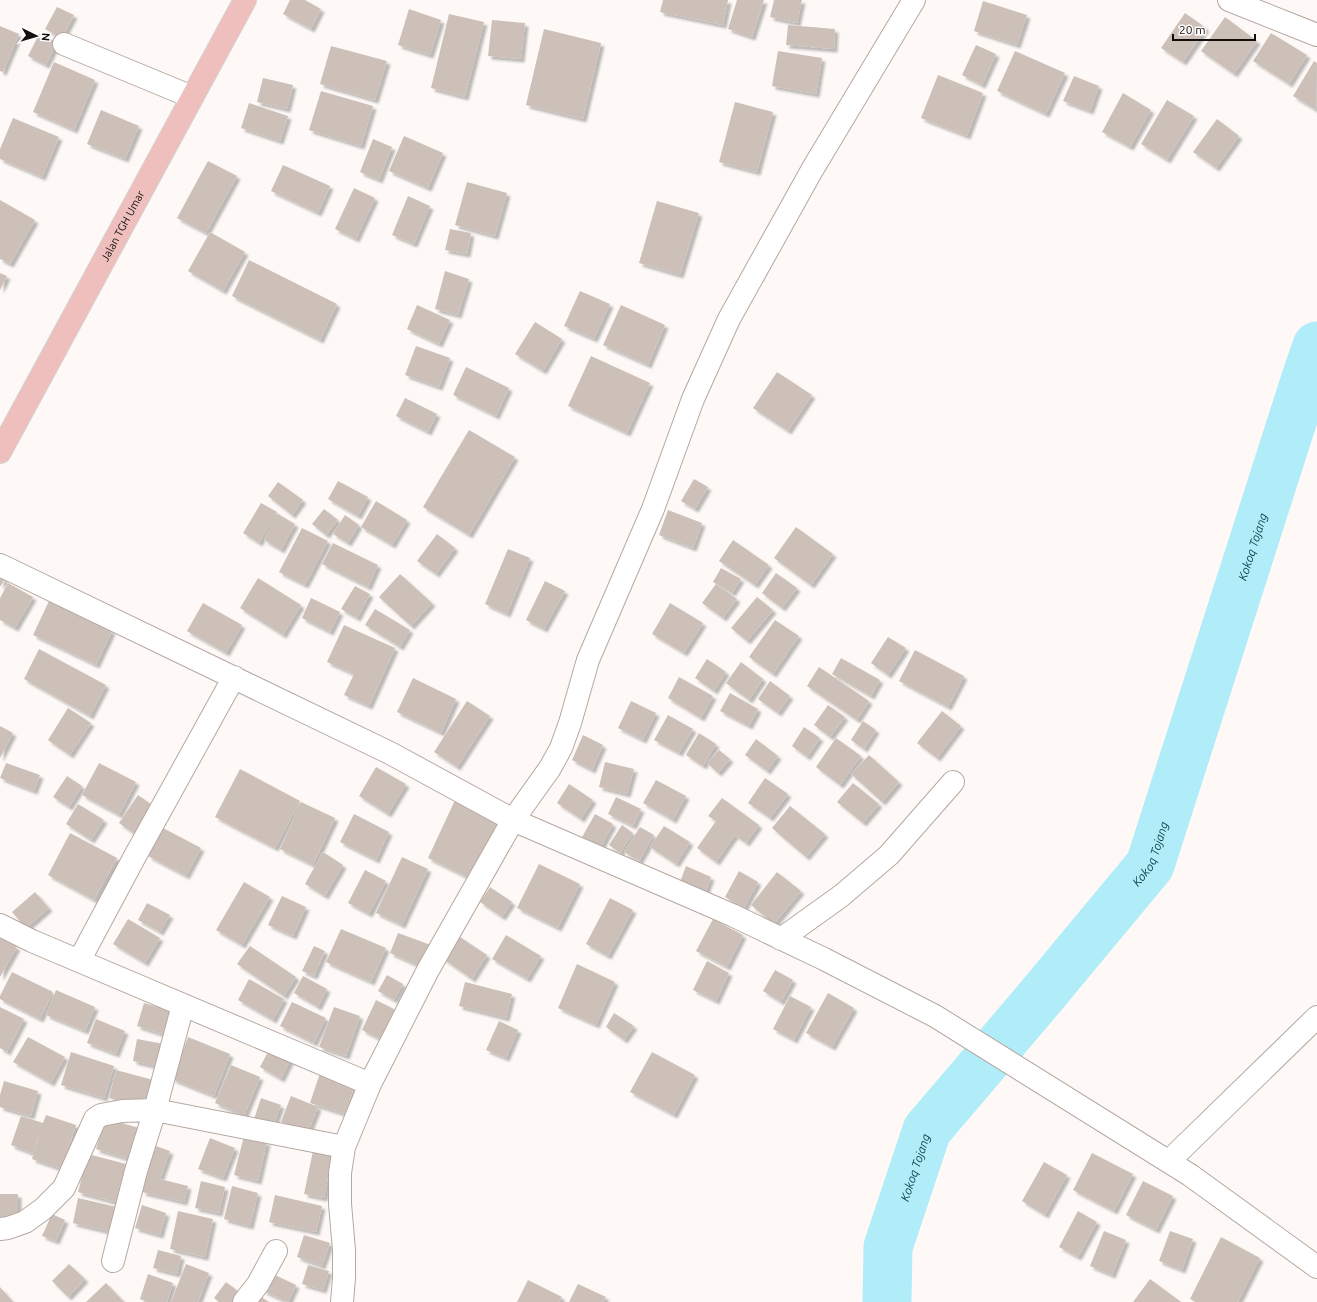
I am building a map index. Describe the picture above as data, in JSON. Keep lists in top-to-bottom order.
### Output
{
  "streets": {
    "main road": ["Jalan TGH Umar"]
  },
  "water": ["Kokoq Tojang"],
  "scale_bar": "20 m",
  "north": "right"
}
